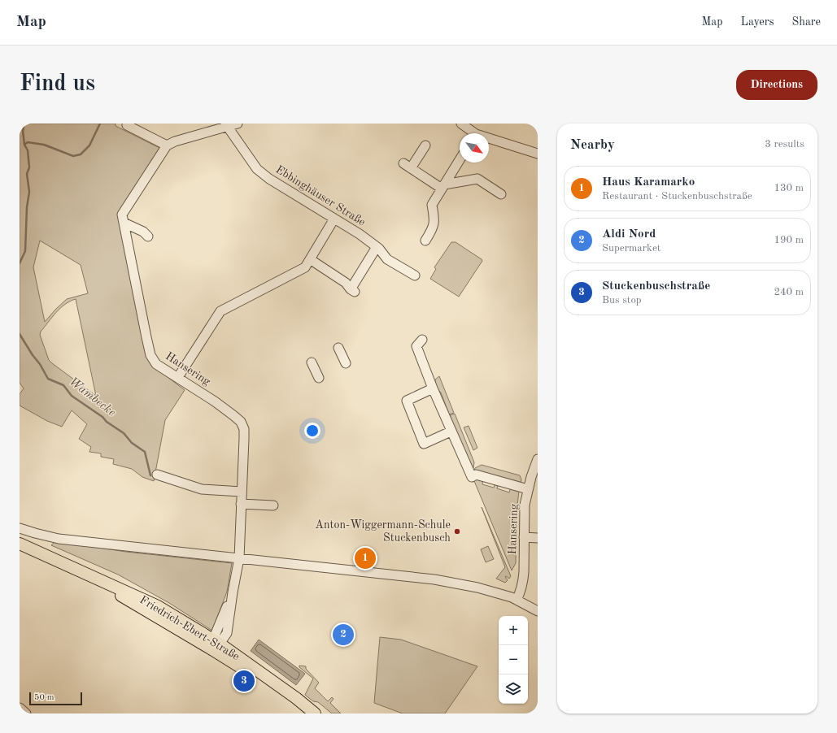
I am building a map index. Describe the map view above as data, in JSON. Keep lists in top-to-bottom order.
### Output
{
  "streets": {
    "main road": ["Friedrich-Ebert-Straße"],
    "street": ["Ebbinghäuser Straße", "Hansering"]
  },
  "crossings": [
    ["Hansering", "Friedrich-Ebert-Straße"]
  ],
  "water": ["Wambecke"],
  "places": ["Anton-Wiggermann-Schule Stuckenbusch"],
  "scale_bar": "50 m",
  "north": "bottom right",
  "page": {
    "header": "Map",
    "nav": ["Map", "Layers", "Share"],
    "buttons": "Directions",
    "title": "Find us",
    "heading": ["Nearby", "3 results"],
    "list": [
      {
        "mark": "1",
        "name": "Haus Karamarko",
        "note": "Restaurant · Stuckenbuschstraße",
        "value": "130 m"
      },
      {
        "mark": "2",
        "name": "Aldi Nord",
        "note": "Supermarket",
        "value": "190 m"
      },
      {
        "mark": "3",
        "name": "Stuckenbuschstraße",
        "note": "Bus stop",
        "value": "240 m"
      }
    ],
    "pins": ["1", "2", "3"],
    "map_buttons": ["+", "−"],
    "scale": "50 m"
  }
}
